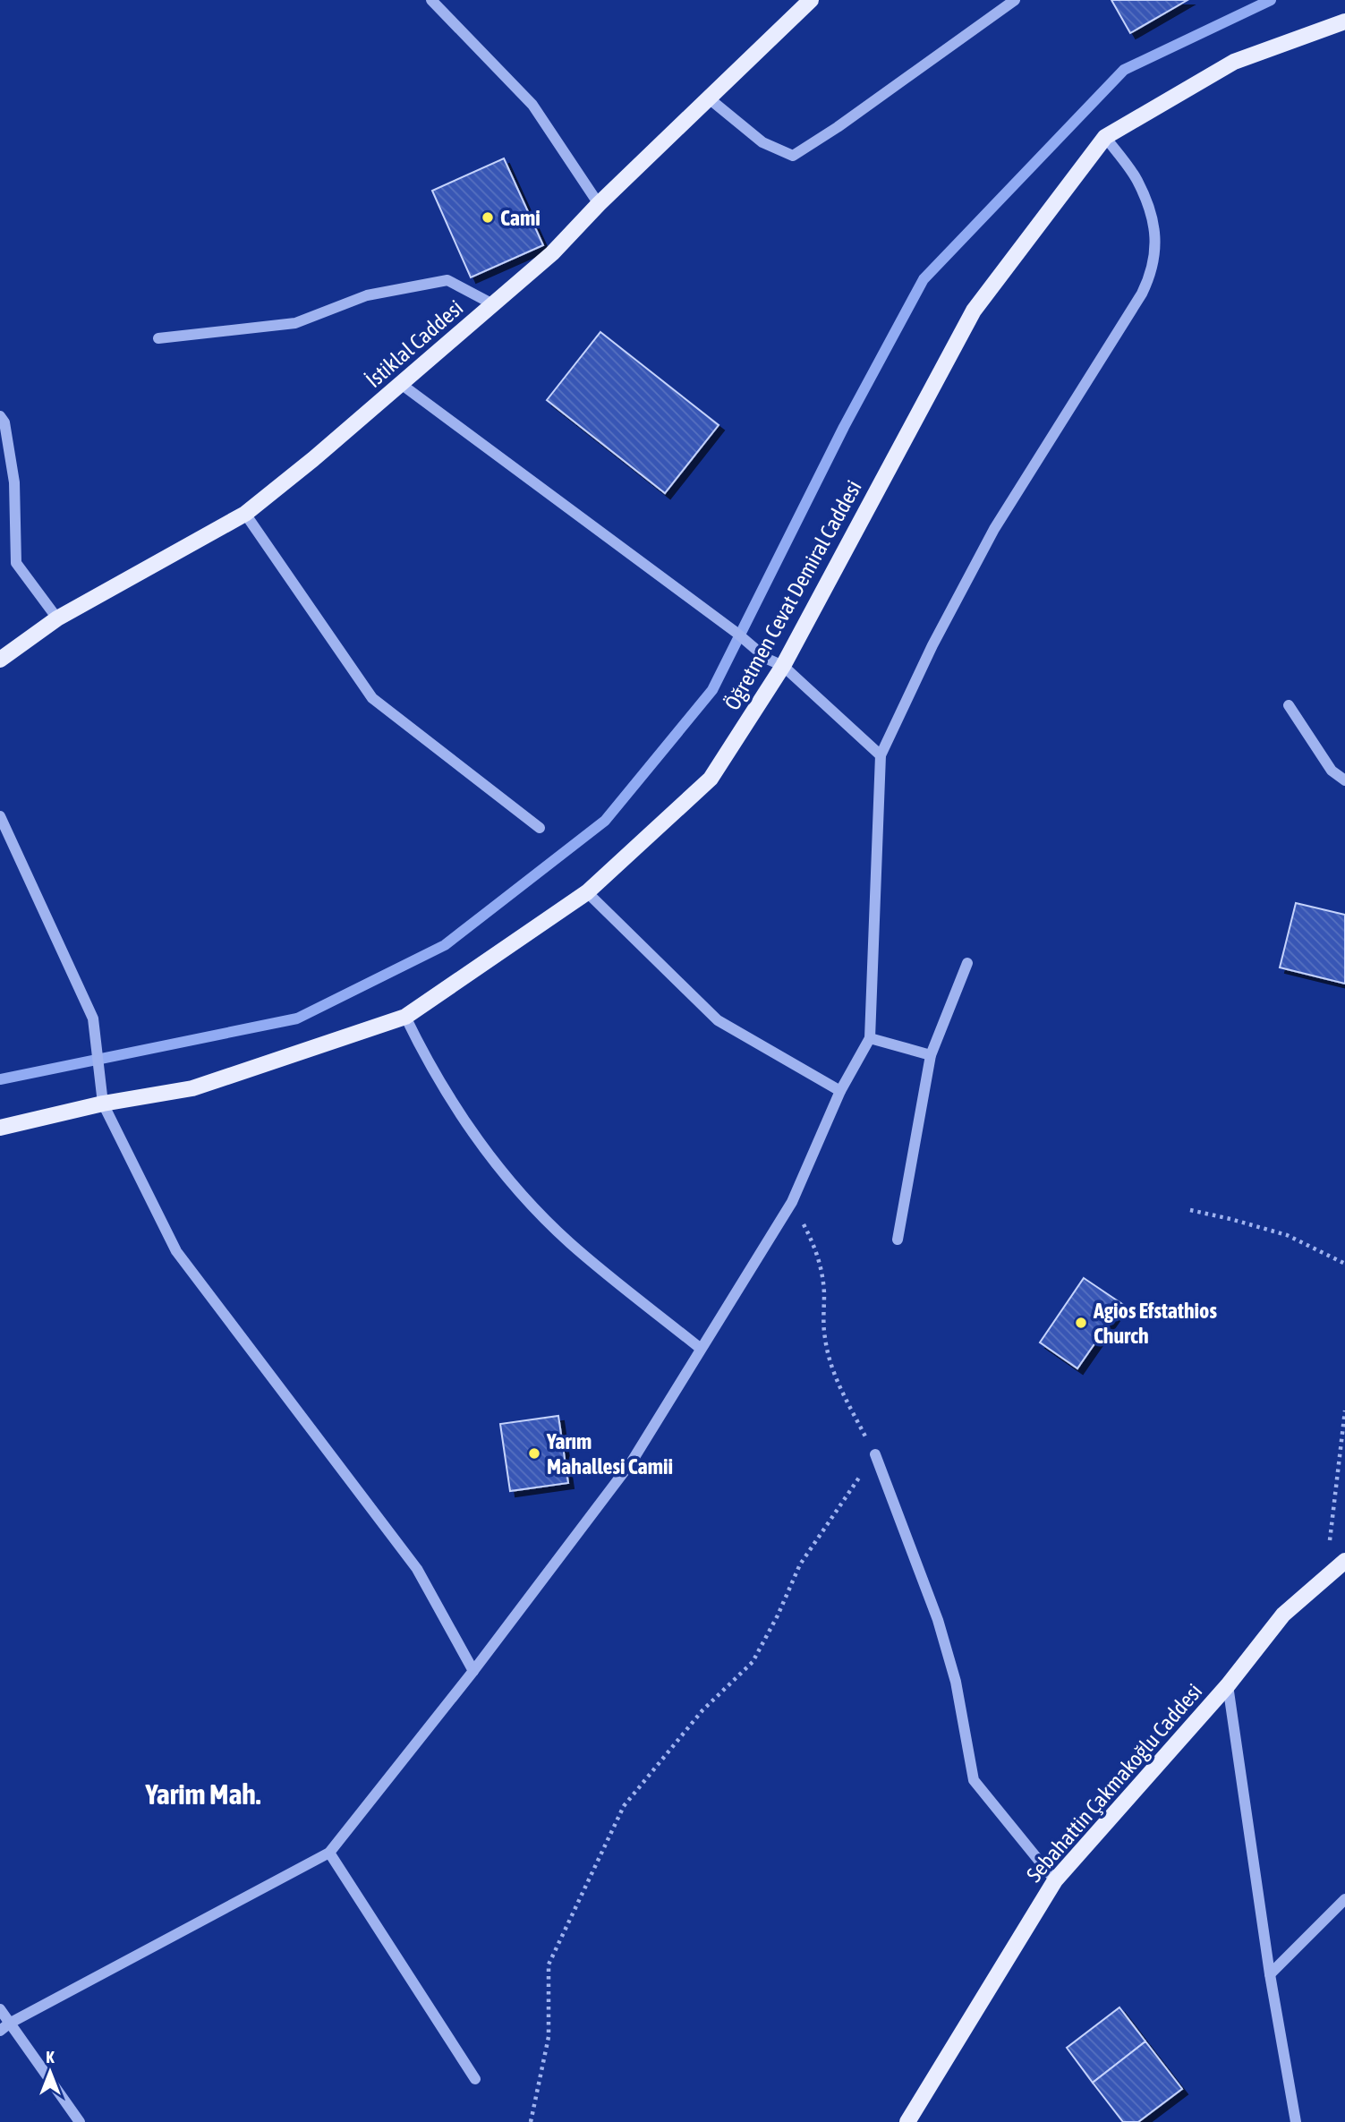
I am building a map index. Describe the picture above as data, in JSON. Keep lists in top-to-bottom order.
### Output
{
  "streets": {
    "main road": ["İstiklal Caddesi", "Öğretmen Cevat Demiral Caddesi", "Sebahattin Çakmakoğlu Caddesi"]
  },
  "districts": ["Yarim Mah."],
  "places": ["Cami", "Agios Efstathios Church", "Yarım Mahallesi Camii"],
  "north": "top"
}
